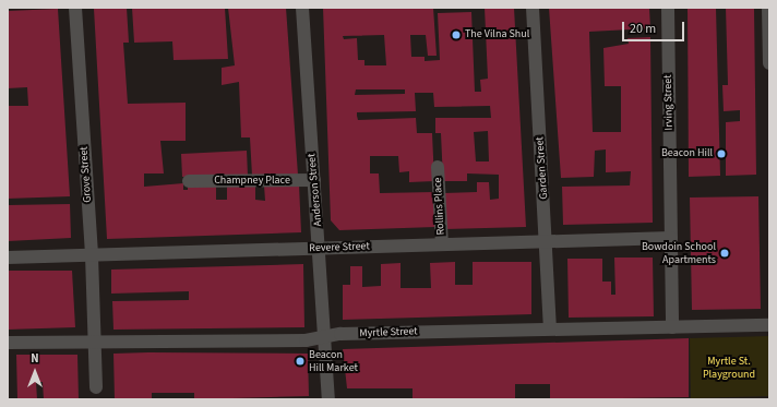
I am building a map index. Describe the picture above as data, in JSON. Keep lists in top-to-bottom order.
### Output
{
  "streets": {
    "street": [
      "Irving Street",
      "Garden Street",
      "Grove Street",
      "Champney Place",
      "Anderson Street",
      "Rollins Place",
      "Revere Street",
      "Myrtle Street"
    ]
  },
  "crossings": [
    ["Irving Street", "Revere Street"],
    ["Irving Street", "Myrtle Street"],
    ["Garden Street", "Revere Street"],
    ["Garden Street", "Myrtle Street"],
    ["Grove Street", "Revere Street"],
    ["Grove Street", "Myrtle Street"],
    ["Champney Place", "Anderson Street"],
    ["Anderson Street", "Revere Street"],
    ["Anderson Street", "Myrtle Street"],
    ["Rollins Place", "Revere Street"]
  ],
  "parks": ["Myrtle St. Playground"],
  "places": [
    "The Vilna Shul",
    "Beacon Hill",
    "Bowdoin School Apartments",
    "Beacon Hill Market"
  ],
  "scale_bar": "20 m",
  "north": "top"
}
